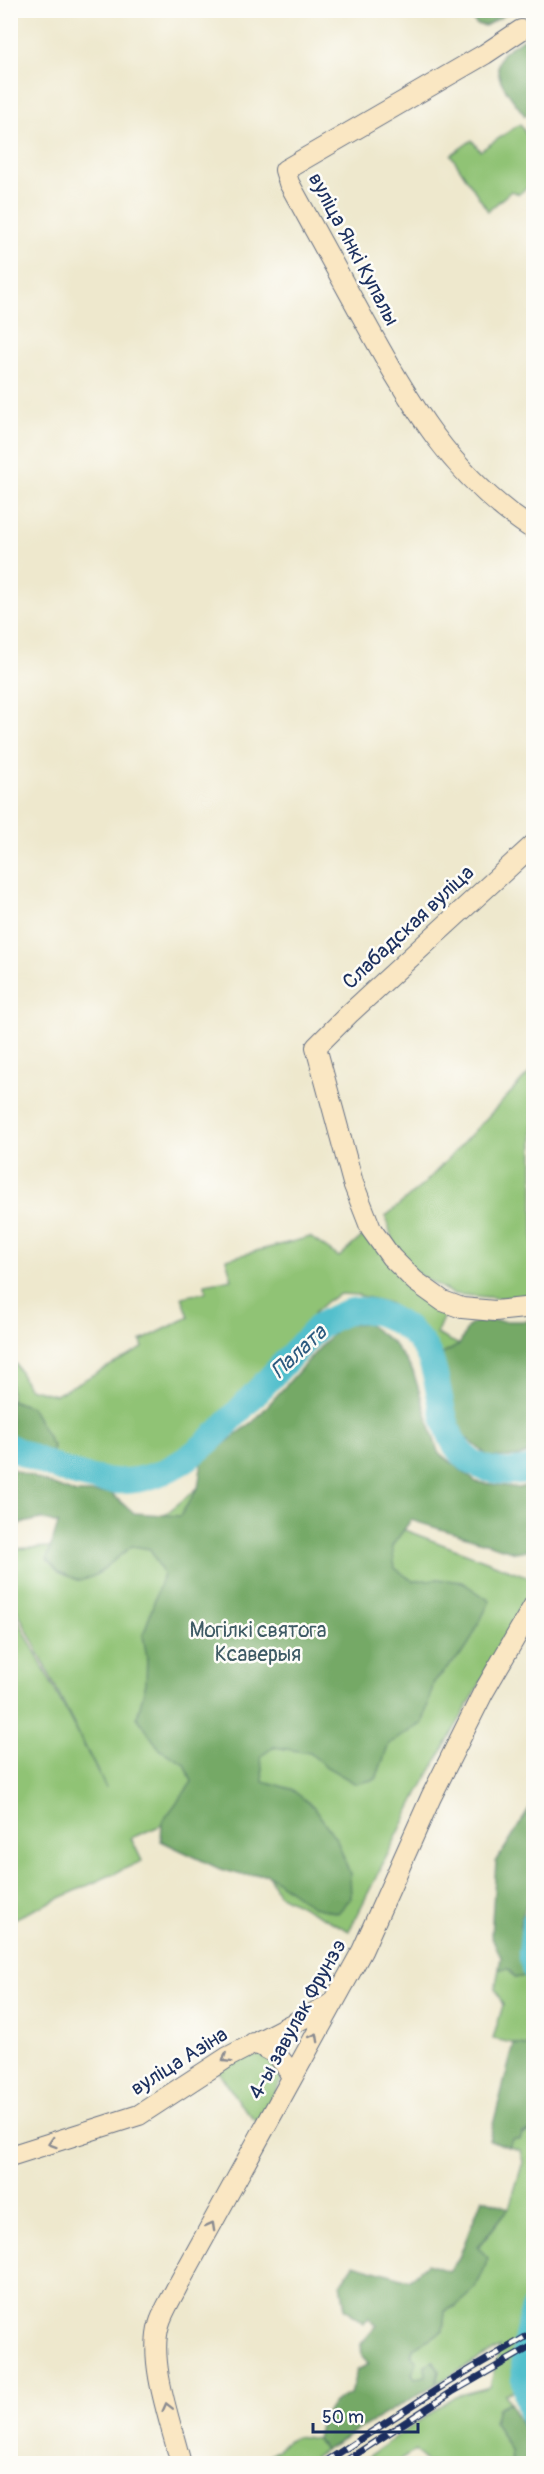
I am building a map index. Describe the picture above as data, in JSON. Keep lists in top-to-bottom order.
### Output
{
  "streets": {
    "street": [
      "вуліца Янкі Купалы",
      "Слабадская вуліца",
      "4-ы завулак Фрунзэ",
      "вуліца Азіна"
    ]
  },
  "crossings": [
    ["4-ы завулак Фрунзэ", "вуліца Азіна"]
  ],
  "one_way": ["4-ы завулак Фрунзэ", "вуліца Азіна"],
  "water": ["Палата"],
  "parks": ["Могілкі святога Ксаверыя"],
  "scale_bar": "50 m"
}
